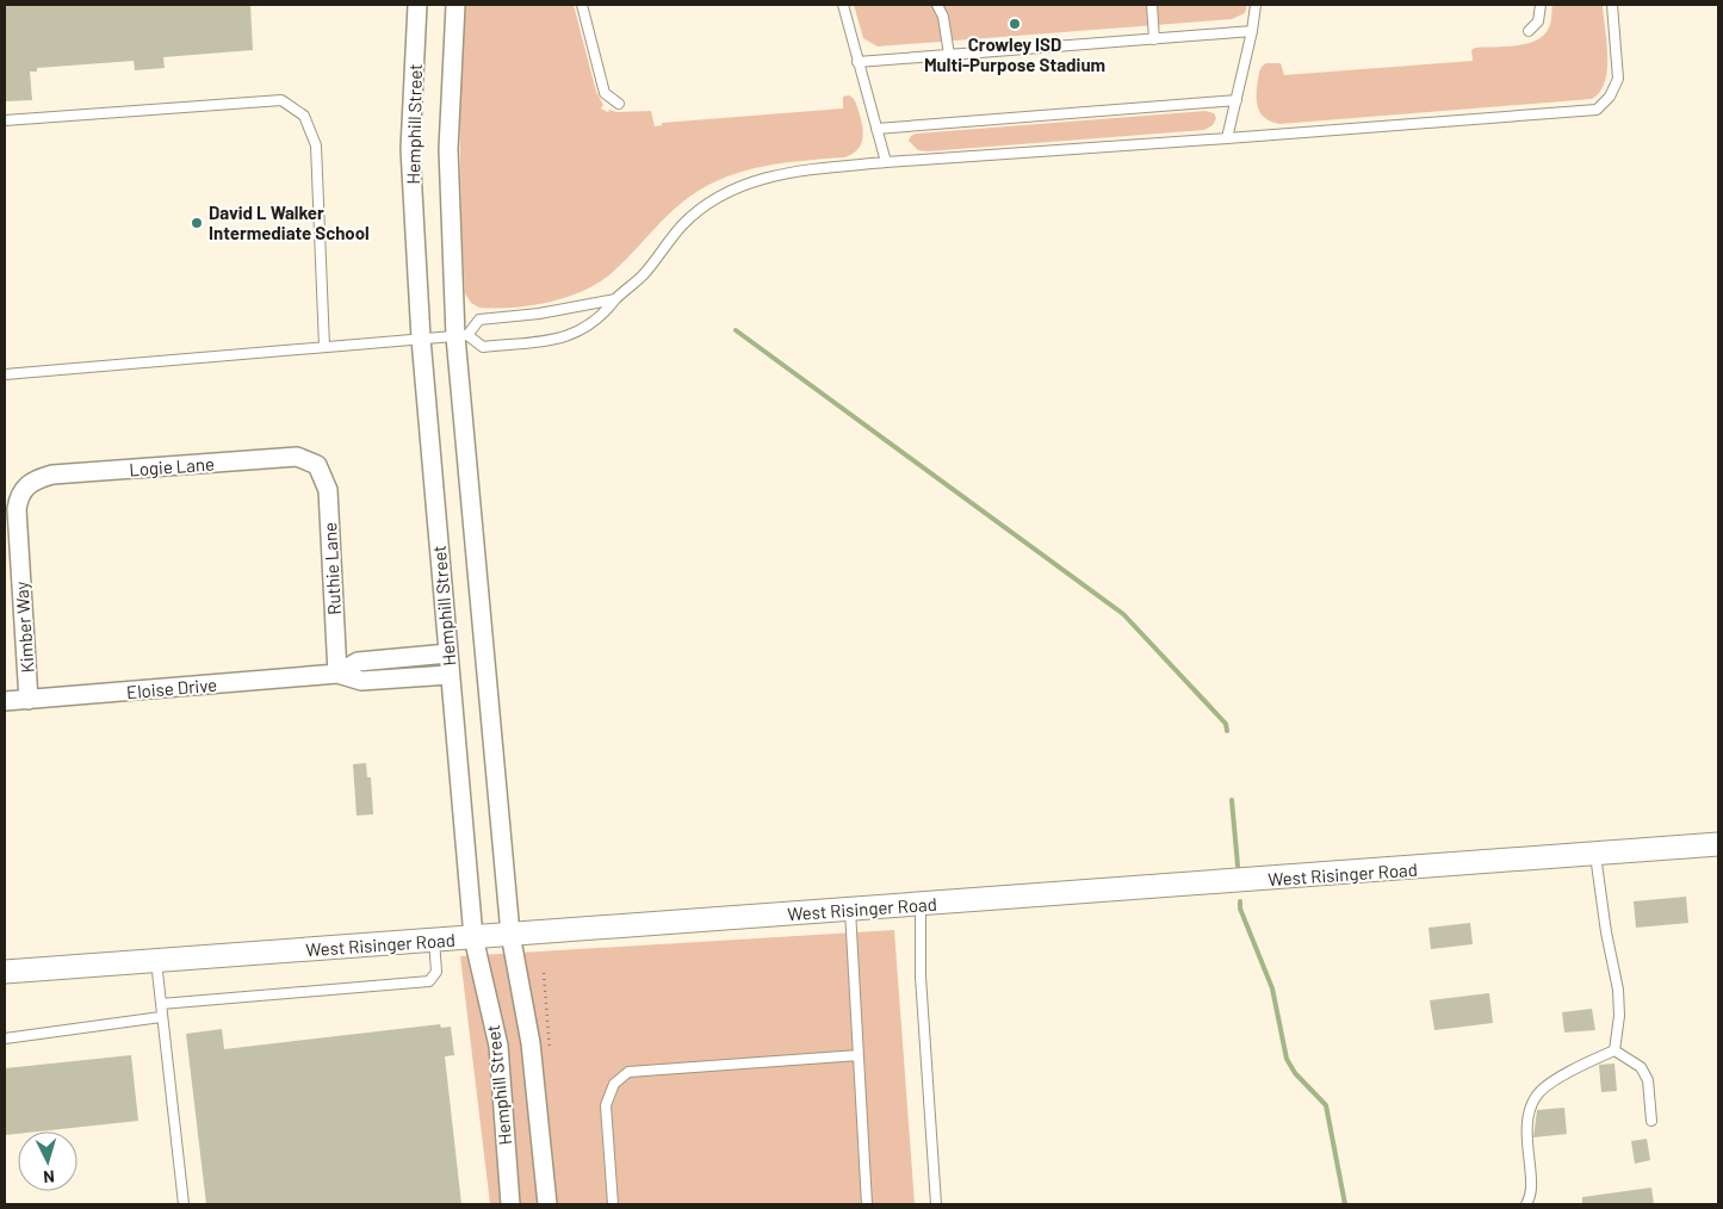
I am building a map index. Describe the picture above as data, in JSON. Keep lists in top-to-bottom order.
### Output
{
  "streets": {
    "street": [
      "Hemphill Street",
      "Logie Lane",
      "Ruthie Lane",
      "Kimber Way",
      "Eloise Drive",
      "West Risinger Road"
    ]
  },
  "crossings": [
    ["Hemphill Street", "Eloise Drive"],
    ["Hemphill Street", "West Risinger Road"],
    ["Logie Lane", "Ruthie Lane"],
    ["Logie Lane", "Kimber Way"],
    ["Ruthie Lane", "Eloise Drive"],
    ["Kimber Way", "Eloise Drive"]
  ],
  "places": ["Crowley ISD Multi-Purpose Stadium", "David L Walker Intermediate School"],
  "north": "bottom"
}
